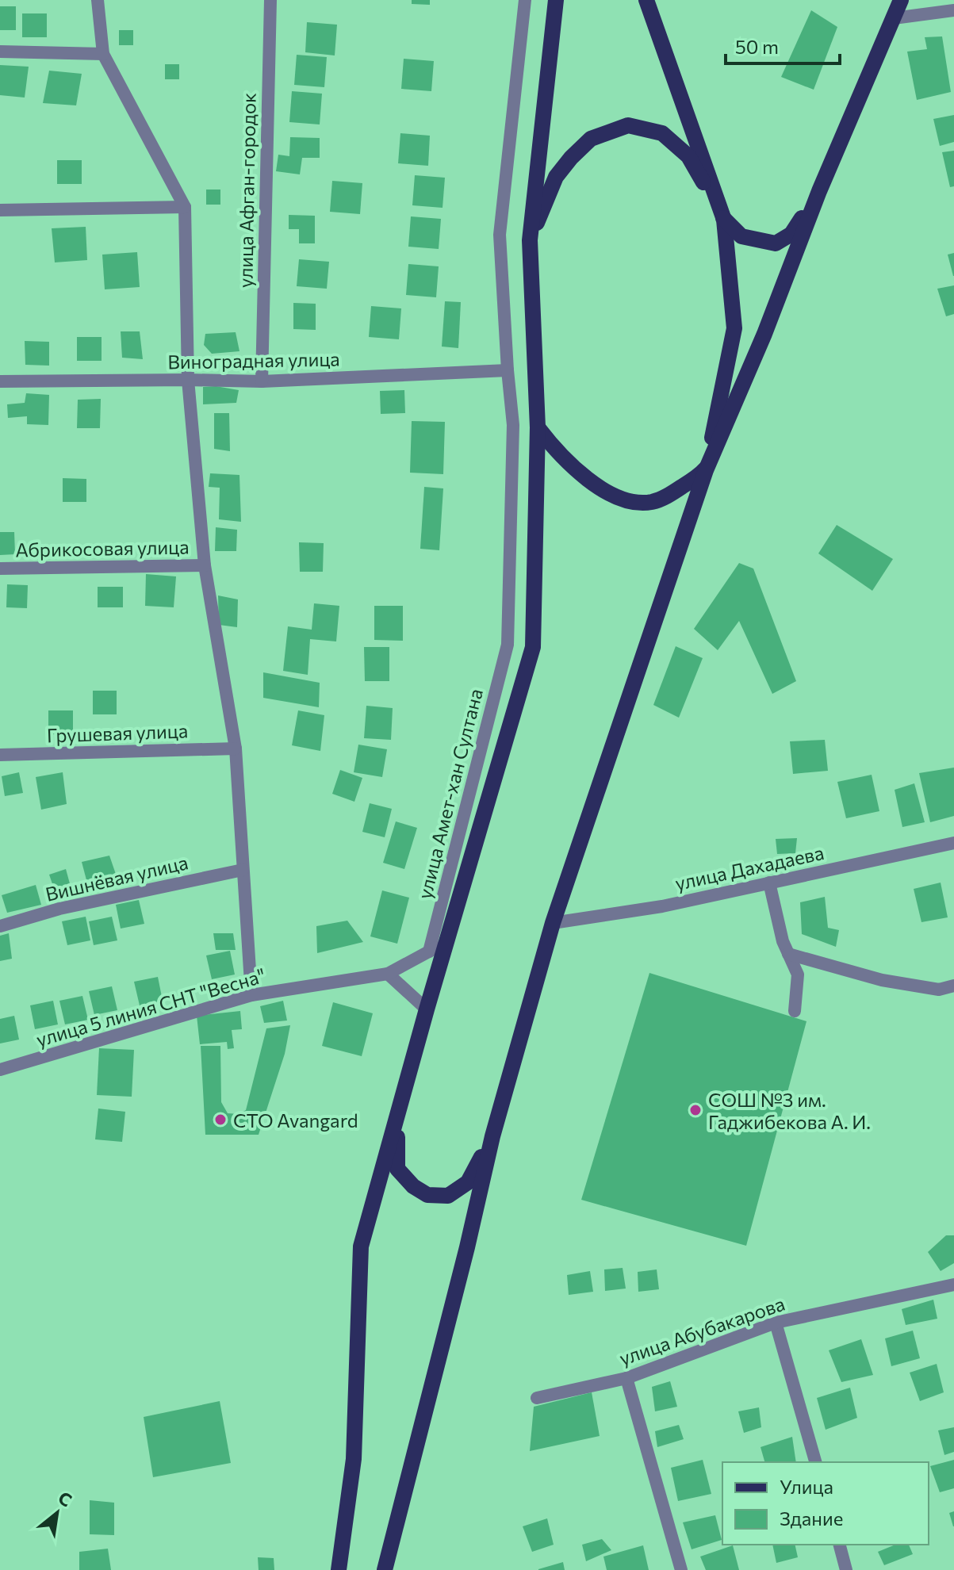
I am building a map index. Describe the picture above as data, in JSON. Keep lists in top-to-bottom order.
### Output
{
  "streets": {
    "street": [
      "улица Афган-городок",
      "Виноградная улица",
      "Абрикосовая улица",
      "Грушевая улица",
      "улица Амет-хан Султана",
      "улица Дахадаева",
      "Вишнёвая улица",
      "улица 5 линия СНТ \"Весна\"",
      "улица Абубакарова"
    ]
  },
  "crossings": [
    ["улица Афган-городок", "Виноградная улица"],
    ["Виноградная улица", "улица Амет-хан Султана"],
    ["улица Амет-хан Султана", "улица 5 линия СНТ \"Весна\""]
  ],
  "places": ["СОШ №3 им. Гаджибекова А. И.", "СТО Avangard"],
  "legend": ["Улица", "Здание"],
  "scale_bar": "50 m",
  "north": "top right"
}
